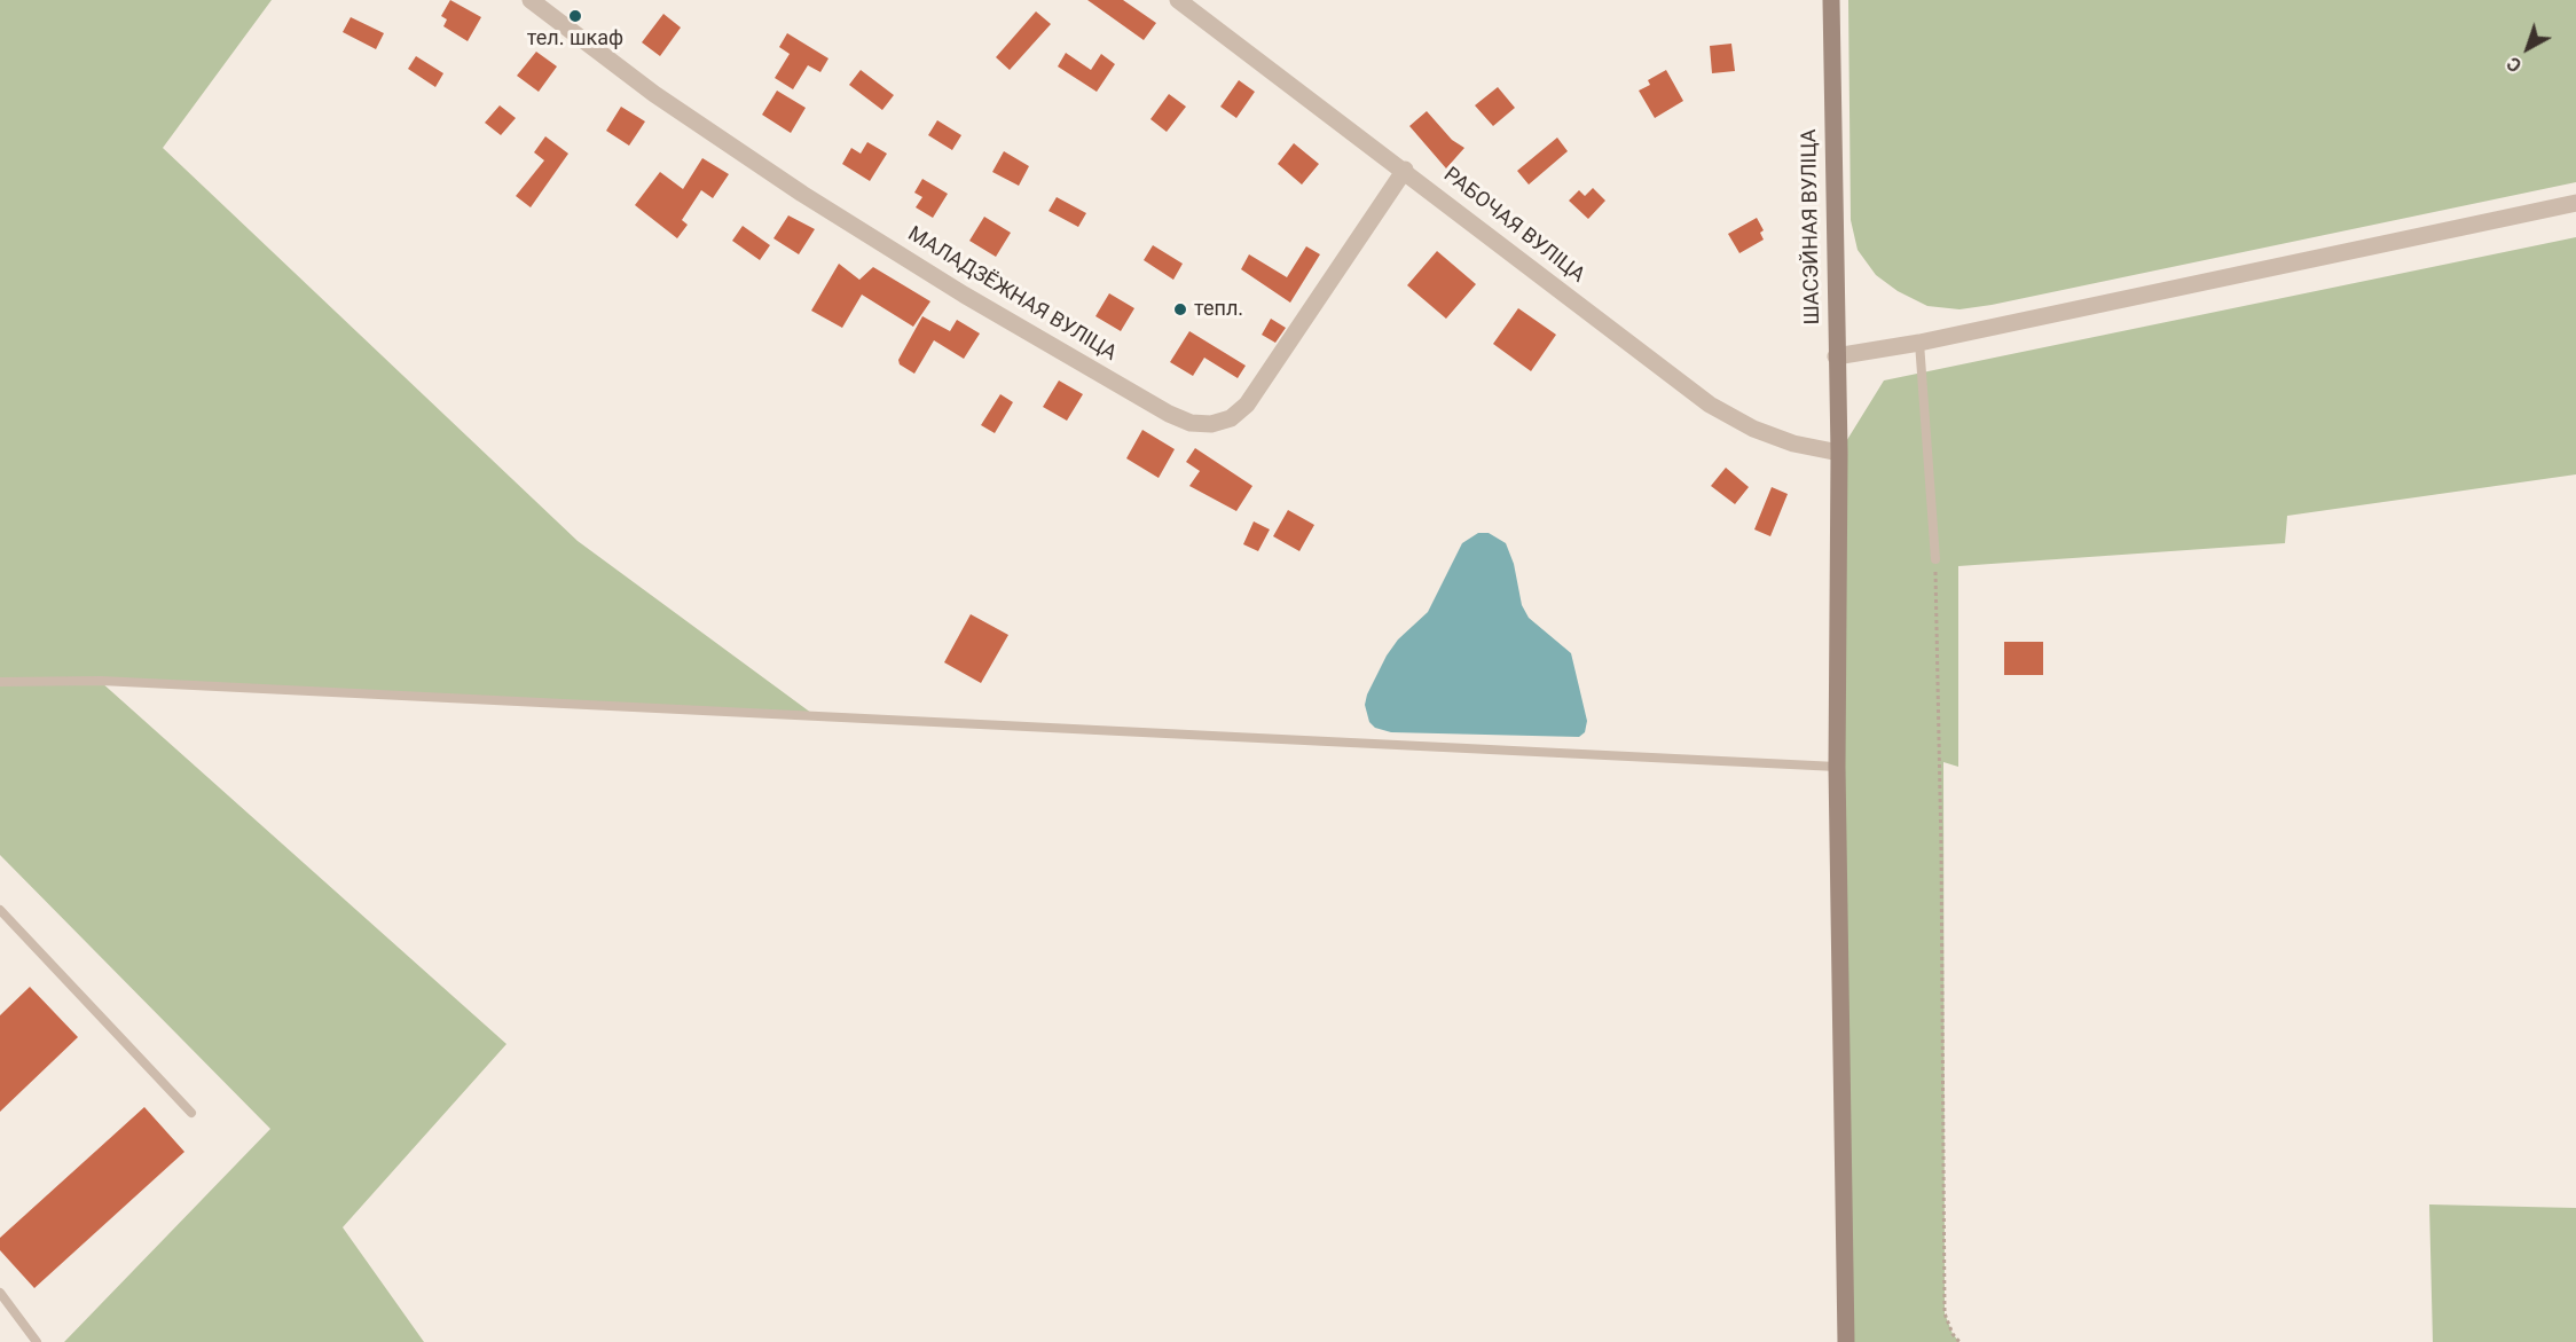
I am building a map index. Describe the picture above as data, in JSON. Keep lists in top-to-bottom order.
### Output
{
  "streets": {
    "main road": ["ШАСЭЙНАЯ ВУЛІЦА"],
    "street": ["РАБОЧАЯ ВУЛІЦА", "МАЛАДЗЁЖНАЯ ВУЛІЦА"]
  },
  "crossings": [
    ["РАБОЧАЯ ВУЛІЦА", "ШАСЭЙНАЯ ВУЛІЦА"],
    ["РАБОЧАЯ ВУЛІЦА", "МАЛАДЗЁЖНАЯ ВУЛІЦА"]
  ],
  "places": ["тел. шкаф", "тепл."],
  "north": "bottom left"
}
